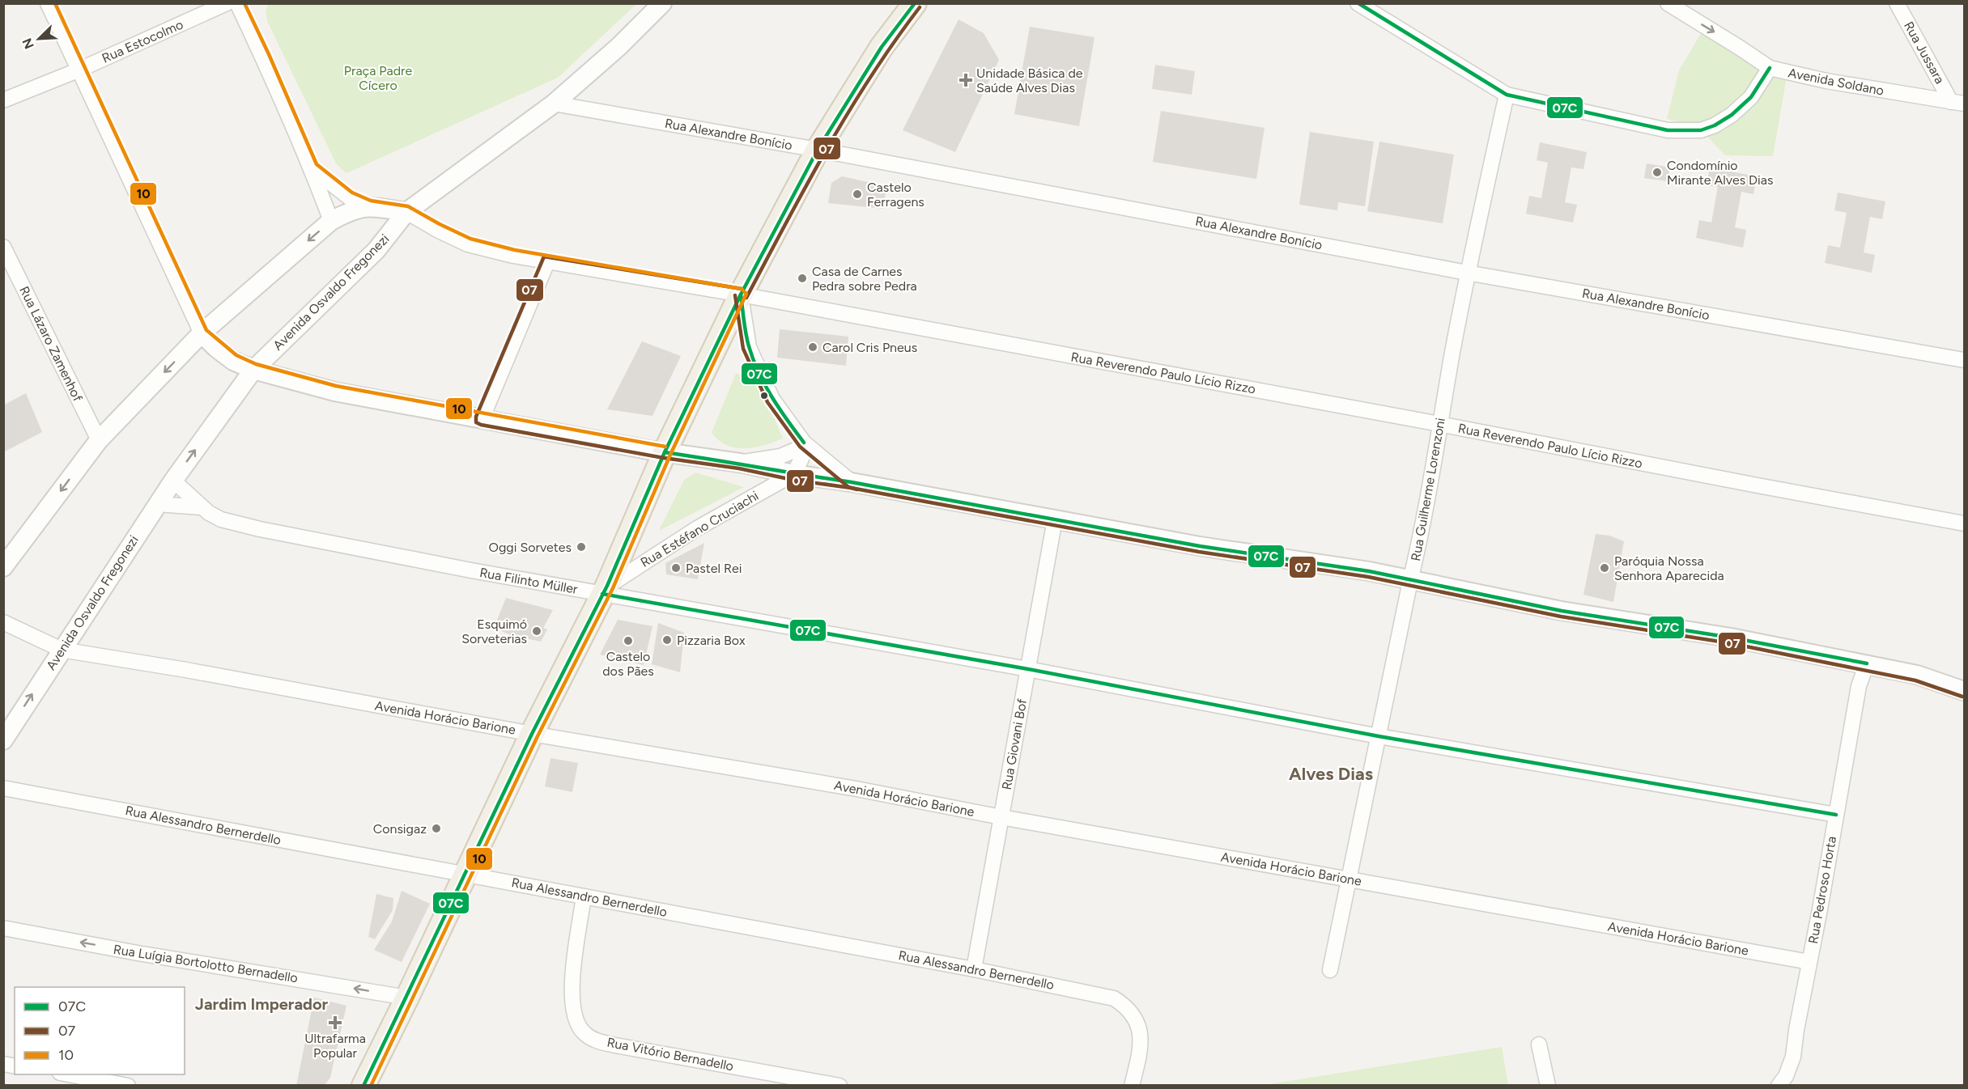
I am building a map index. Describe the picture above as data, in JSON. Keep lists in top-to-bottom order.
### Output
{
  "streets": {
    "street": [
      "Rua Estocolmo",
      "Rua Jussara",
      "Avenida Soldano",
      "Rua Alexandre Bonício",
      "Avenida Osvaldo Fregonezi",
      "Rua Lázaro Zamenhof",
      "Rua Reverendo Paulo Lício Rizzo",
      "Rua Guilherme Lorenzoni",
      "Rua Estéfano Cruciachi",
      "Rua Filinto Müller",
      "Avenida Horácio Barione",
      "Rua Giovani Bof",
      "Rua Alessandro Bernerdello",
      "Rua Pedroso Horta",
      "Rua Luígia Bortolotto Bernadello",
      "Rua Vitório Bernadello"
    ]
  },
  "crossings": [
    ["Rua Jussara", "Avenida Soldano"],
    ["Rua Alexandre Bonício", "Avenida Osvaldo Fregonezi"],
    ["Rua Alexandre Bonício", "Rua Guilherme Lorenzoni"],
    ["Avenida Osvaldo Fregonezi", "Rua Reverendo Paulo Lício Rizzo"],
    ["Avenida Osvaldo Fregonezi", "Rua Filinto Müller"],
    ["Avenida Osvaldo Fregonezi", "Avenida Horácio Barione"],
    ["Rua Reverendo Paulo Lício Rizzo", "Rua Guilherme Lorenzoni"],
    ["Rua Guilherme Lorenzoni", "Rua Filinto Müller"],
    ["Rua Guilherme Lorenzoni", "Avenida Horácio Barione"],
    ["Rua Estéfano Cruciachi", "Rua Filinto Müller"],
    ["Rua Filinto Müller", "Rua Giovani Bof"],
    ["Rua Filinto Müller", "Rua Pedroso Horta"],
    ["Avenida Horácio Barione", "Rua Giovani Bof"],
    ["Avenida Horácio Barione", "Rua Pedroso Horta"],
    ["Rua Giovani Bof", "Rua Alessandro Bernerdello"],
    ["Rua Alessandro Bernerdello", "Rua Vitório Bernadello"]
  ],
  "one_way": ["Avenida Soldano", "Rua Luígia Bortolotto Bernadello"],
  "districts": ["Alves Dias", "Jardim Imperador"],
  "parks": ["Praça Padre Cícero"],
  "places": {
    "health": ["Unidade Básica de Saúde Alves Dias", "Ultrafarma Popular"],
    "other": [
      "Condomínio Mirante Alves Dias",
      "Castelo Ferragens",
      "Casa de Carnes Pedra sobre Pedra",
      "Carol Cris Pneus",
      "Oggi Sorvetes",
      "Pastel Rei",
      "Paróquia Nossa Senhora Aparecida",
      "Esquimó Sorveterias",
      "Pizzaria Box",
      "Castelo dos Pães",
      "Consigaz"
    ]
  },
  "lines": ["transit line 07C", "transit line 10", "transit line 07"],
  "legend": ["07C", "07", "10"],
  "north": "bottom left"
}
